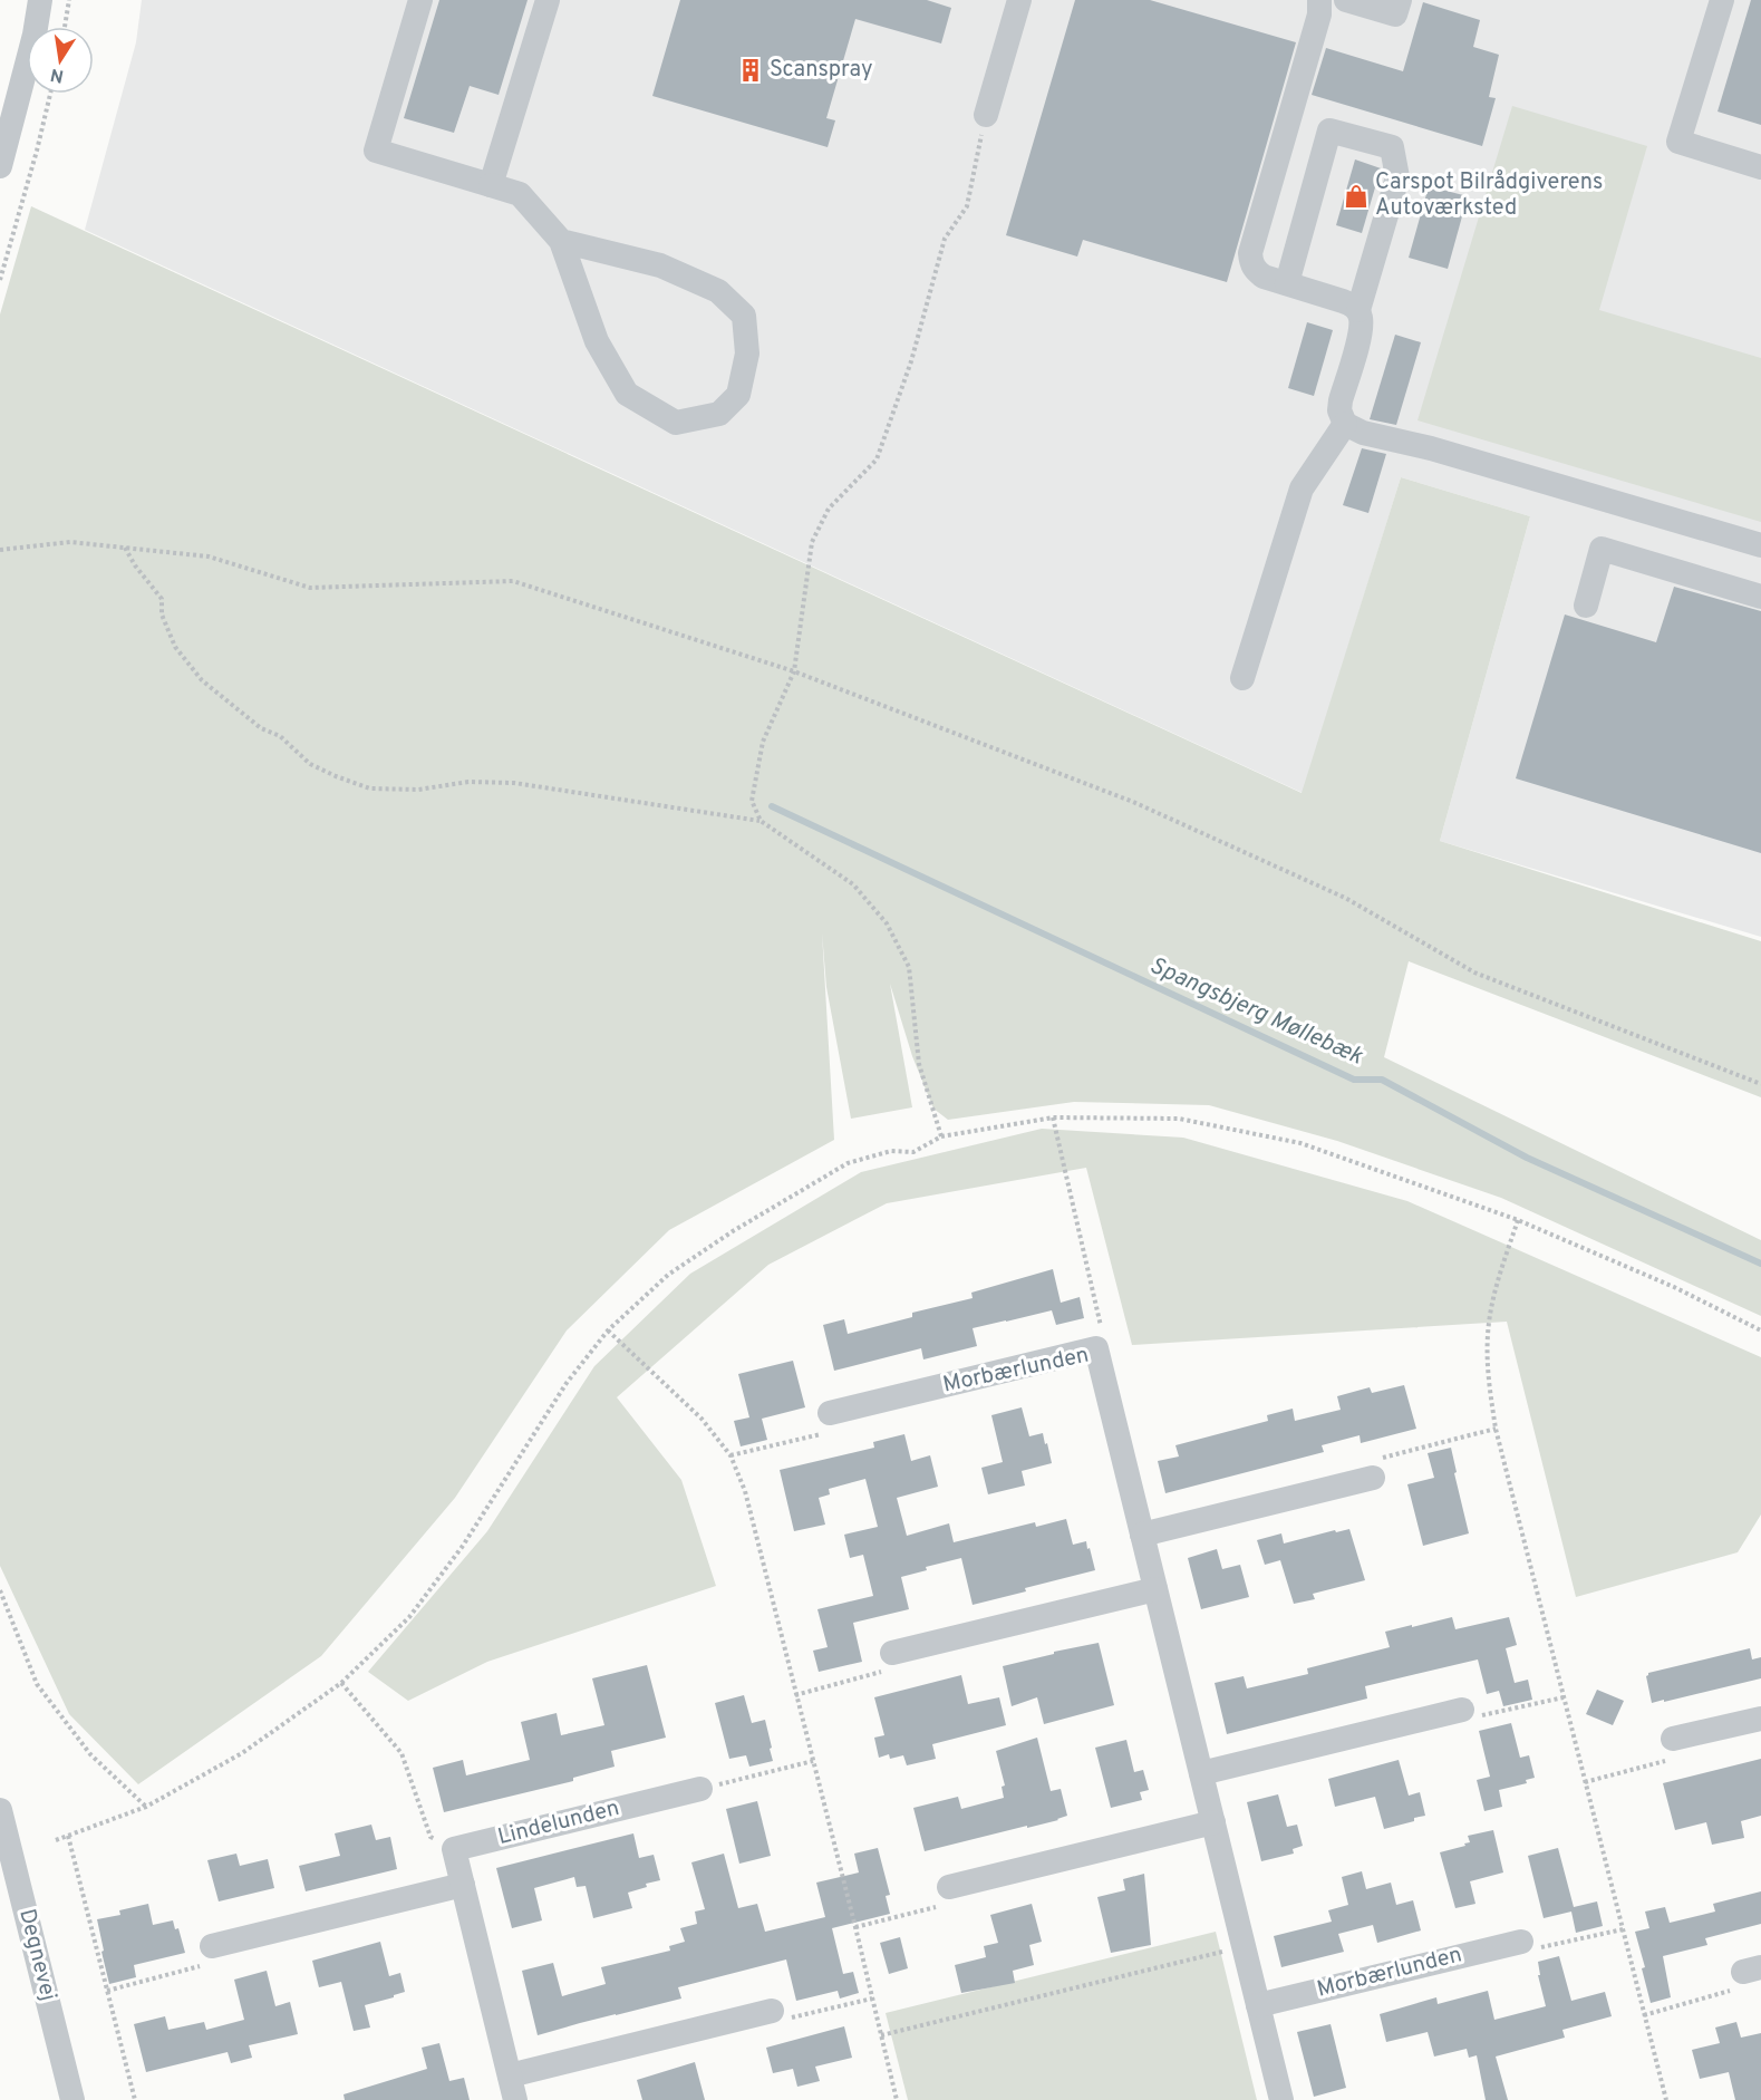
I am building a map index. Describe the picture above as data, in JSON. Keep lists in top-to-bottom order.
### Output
{
  "streets": {
    "street": ["Morbærlunden", "Lindelunden", "Degnevej"]
  },
  "water": ["Spangsbjerg Møllebæk"],
  "places": {
    "building": ["Scanspray"],
    "shop": ["Carspot Bilrådgiverens Autoværksted"]
  },
  "north": "bottom"
}
